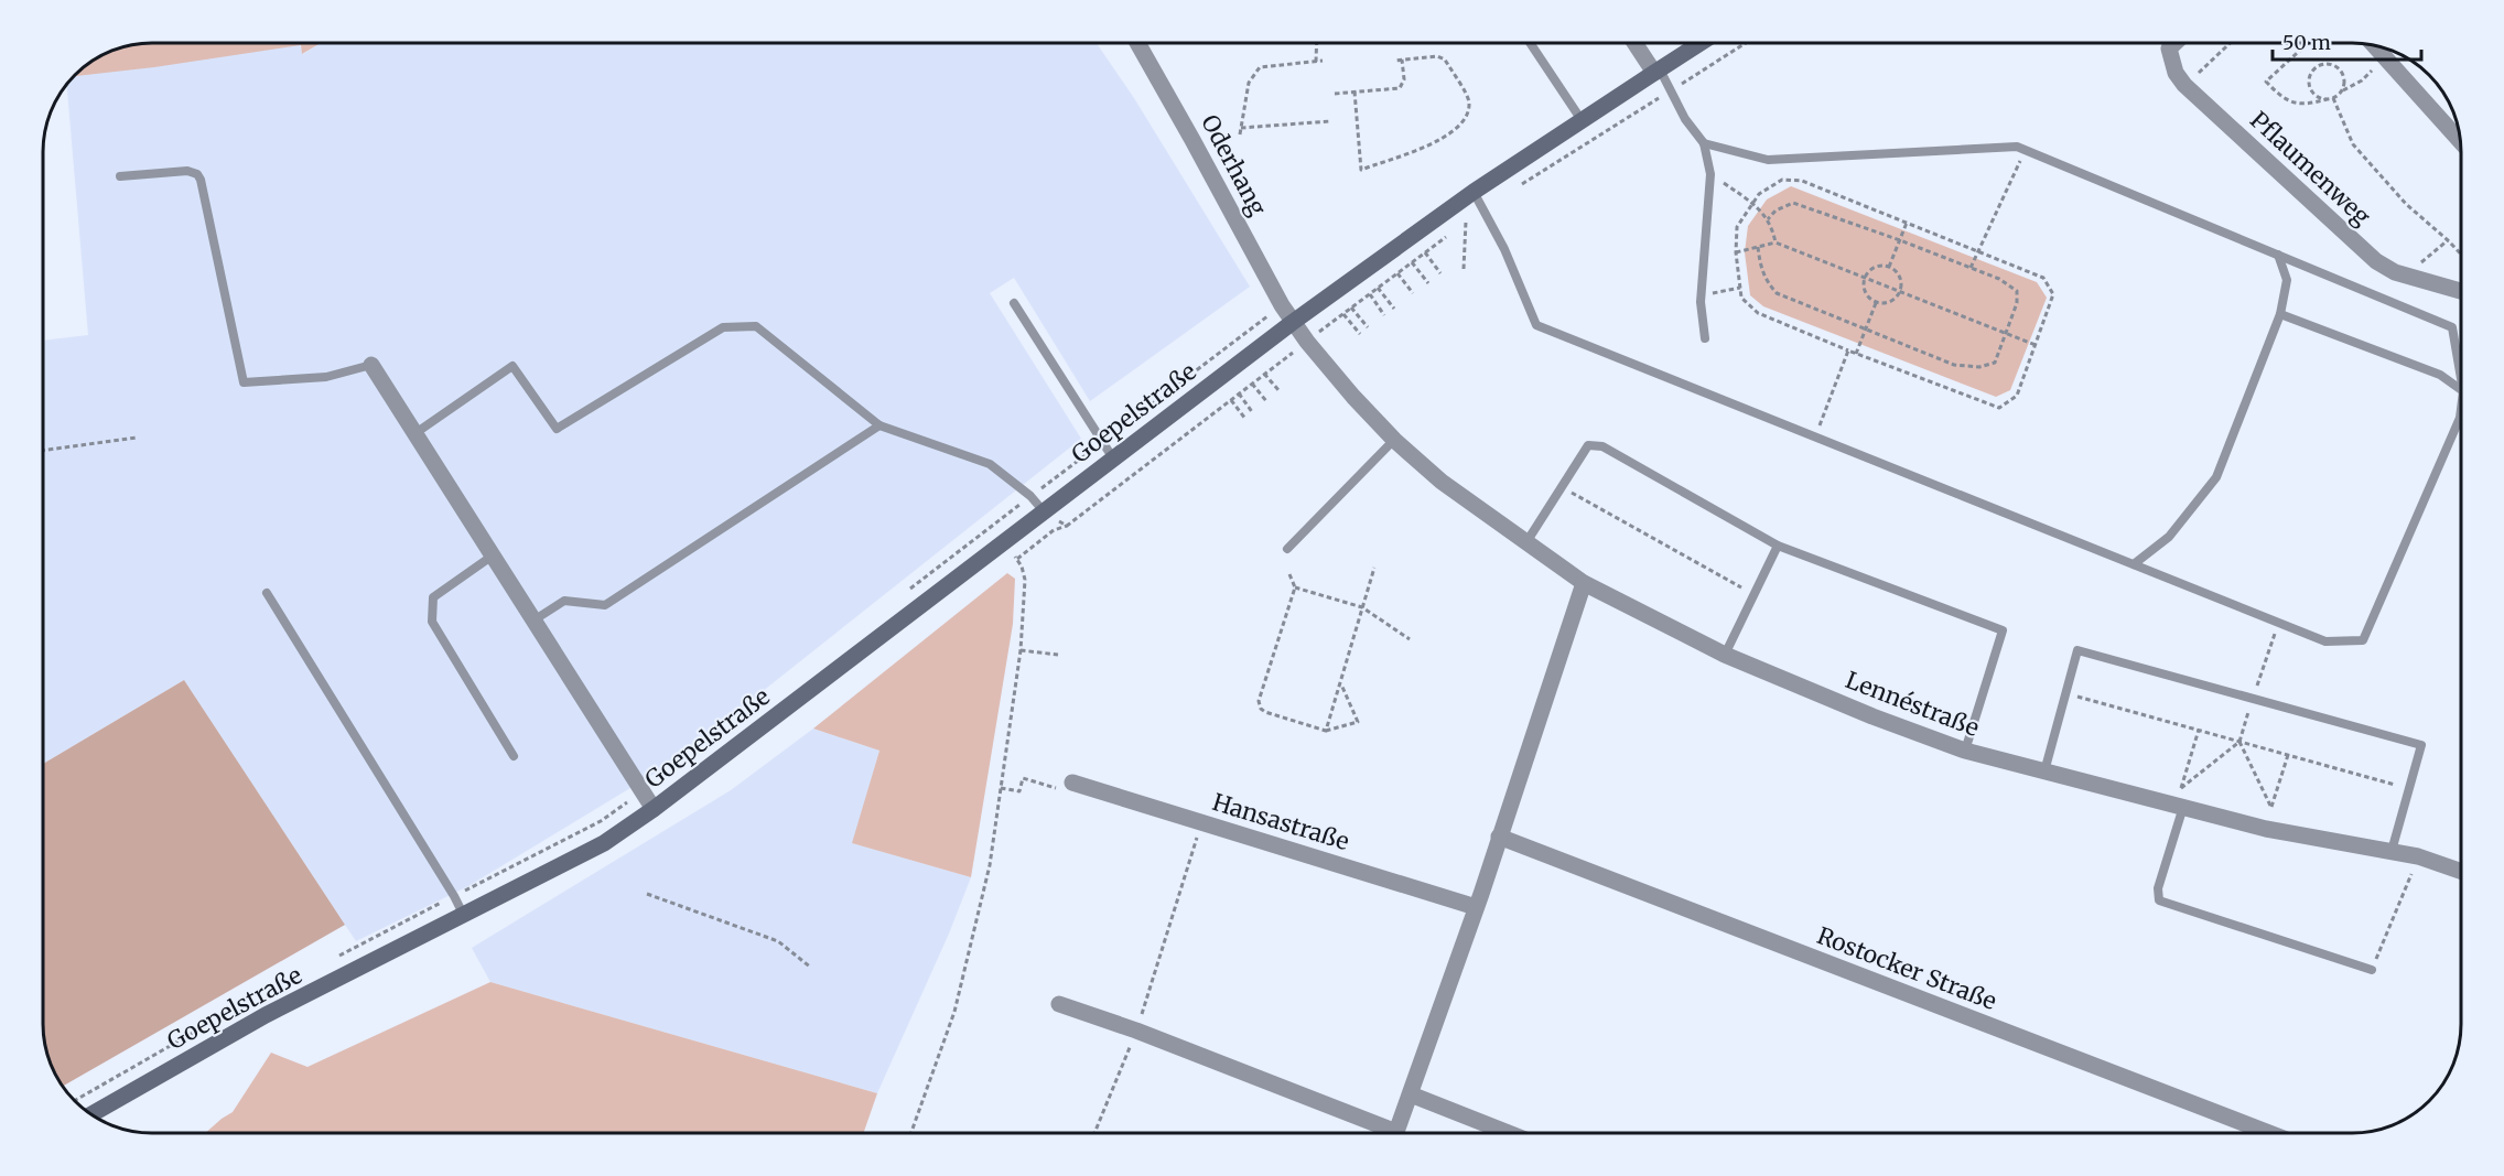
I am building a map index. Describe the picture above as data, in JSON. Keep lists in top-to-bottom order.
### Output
{
  "streets": {
    "street": [
      "Oderhang",
      "Pflaumenweg",
      "Goepelstraße",
      "Lennéstraße",
      "Hansastraße",
      "Rostocker Straße"
    ]
  },
  "crossings": [
    ["Oderhang", "Goepelstraße"],
    ["Oderhang", "Lennéstraße"],
    ["Goepelstraße", "Lennéstraße"]
  ],
  "scale_bar": "50 m"
}
